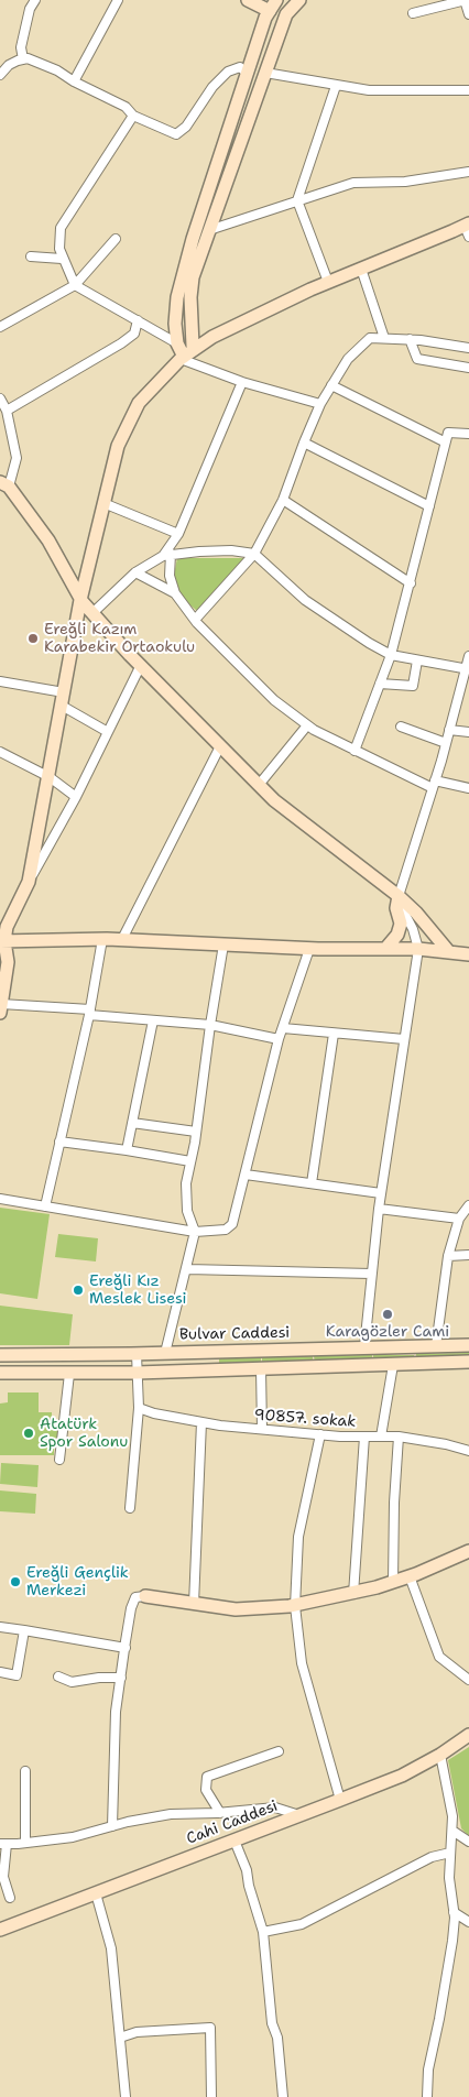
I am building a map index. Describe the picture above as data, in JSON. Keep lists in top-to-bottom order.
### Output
{
  "streets": {
    "street": ["Bulvar Caddesi", "90857. sokak", "Cahi Caddesi"]
  },
  "places": [
    "Ereğli Kazım Karabekir Ortaokulu",
    "Ereğli Kız Meslek Lisesi",
    "Karagözler Cami",
    "Atatürk Spor Salonu",
    "Ereğli Gençlik Merkezi"
  ]
}
